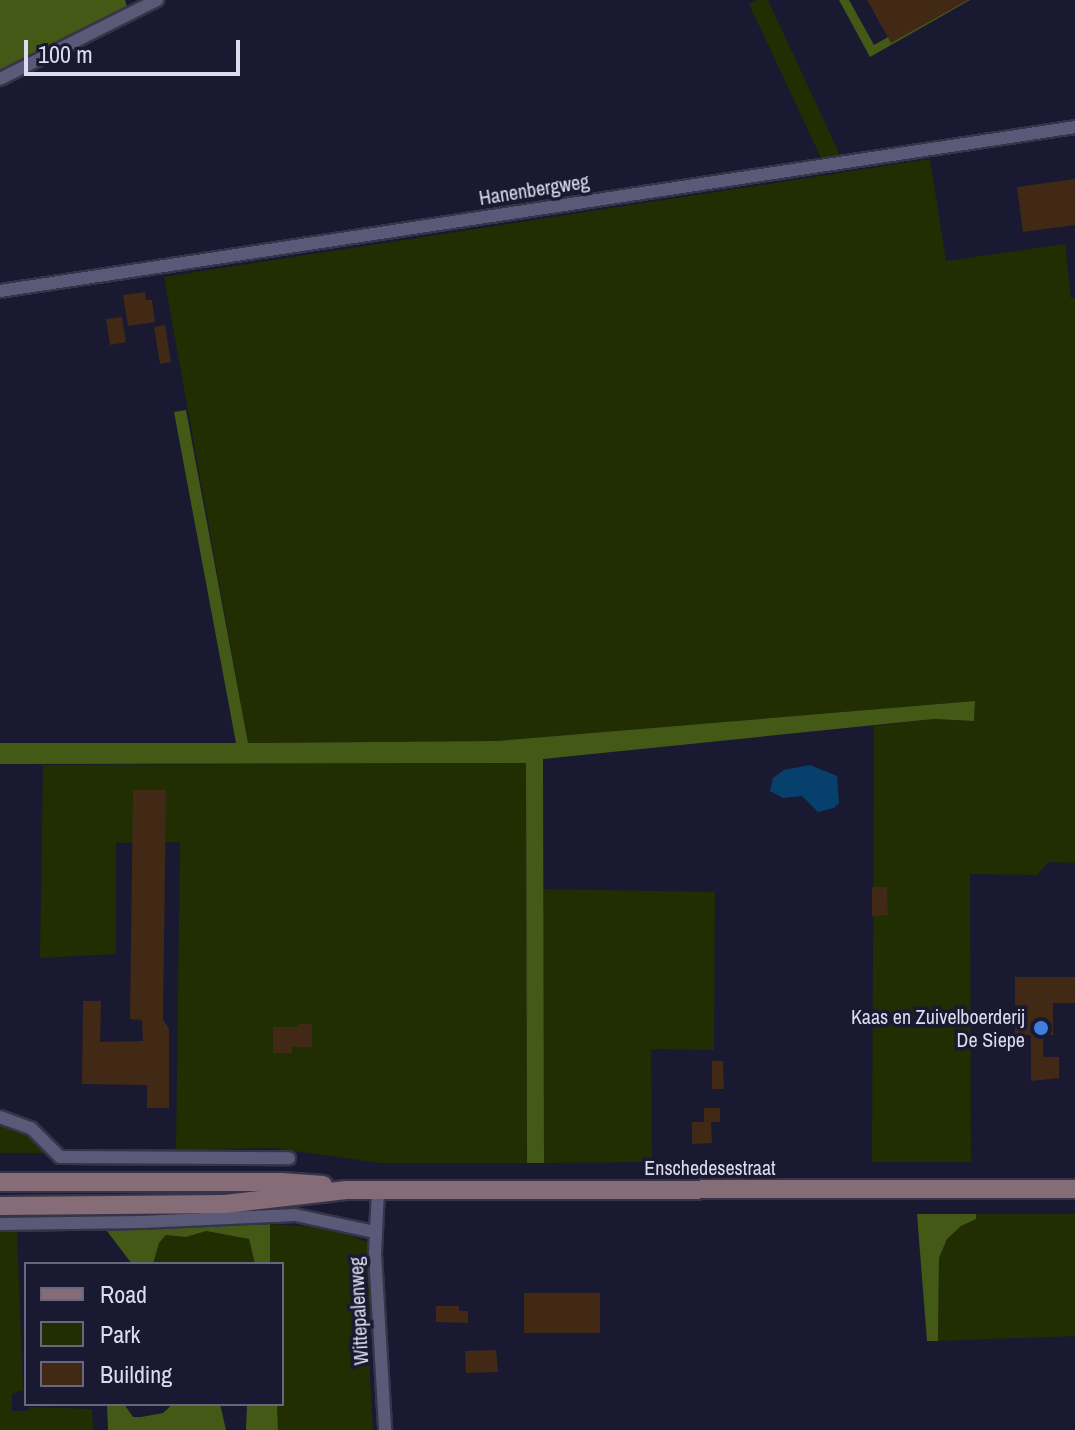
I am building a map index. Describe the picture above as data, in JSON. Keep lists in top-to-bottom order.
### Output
{
  "streets": {
    "street": ["Hanenbergweg", "Enschedesestraat", "Wittepalenweg"]
  },
  "crossings": [
    ["Enschedesestraat", "Wittepalenweg"]
  ],
  "places": ["Kaas en Zuivelboerderij De Siepe"],
  "legend": ["Road", "Park", "Building"],
  "scale_bar": "100 m"
}
